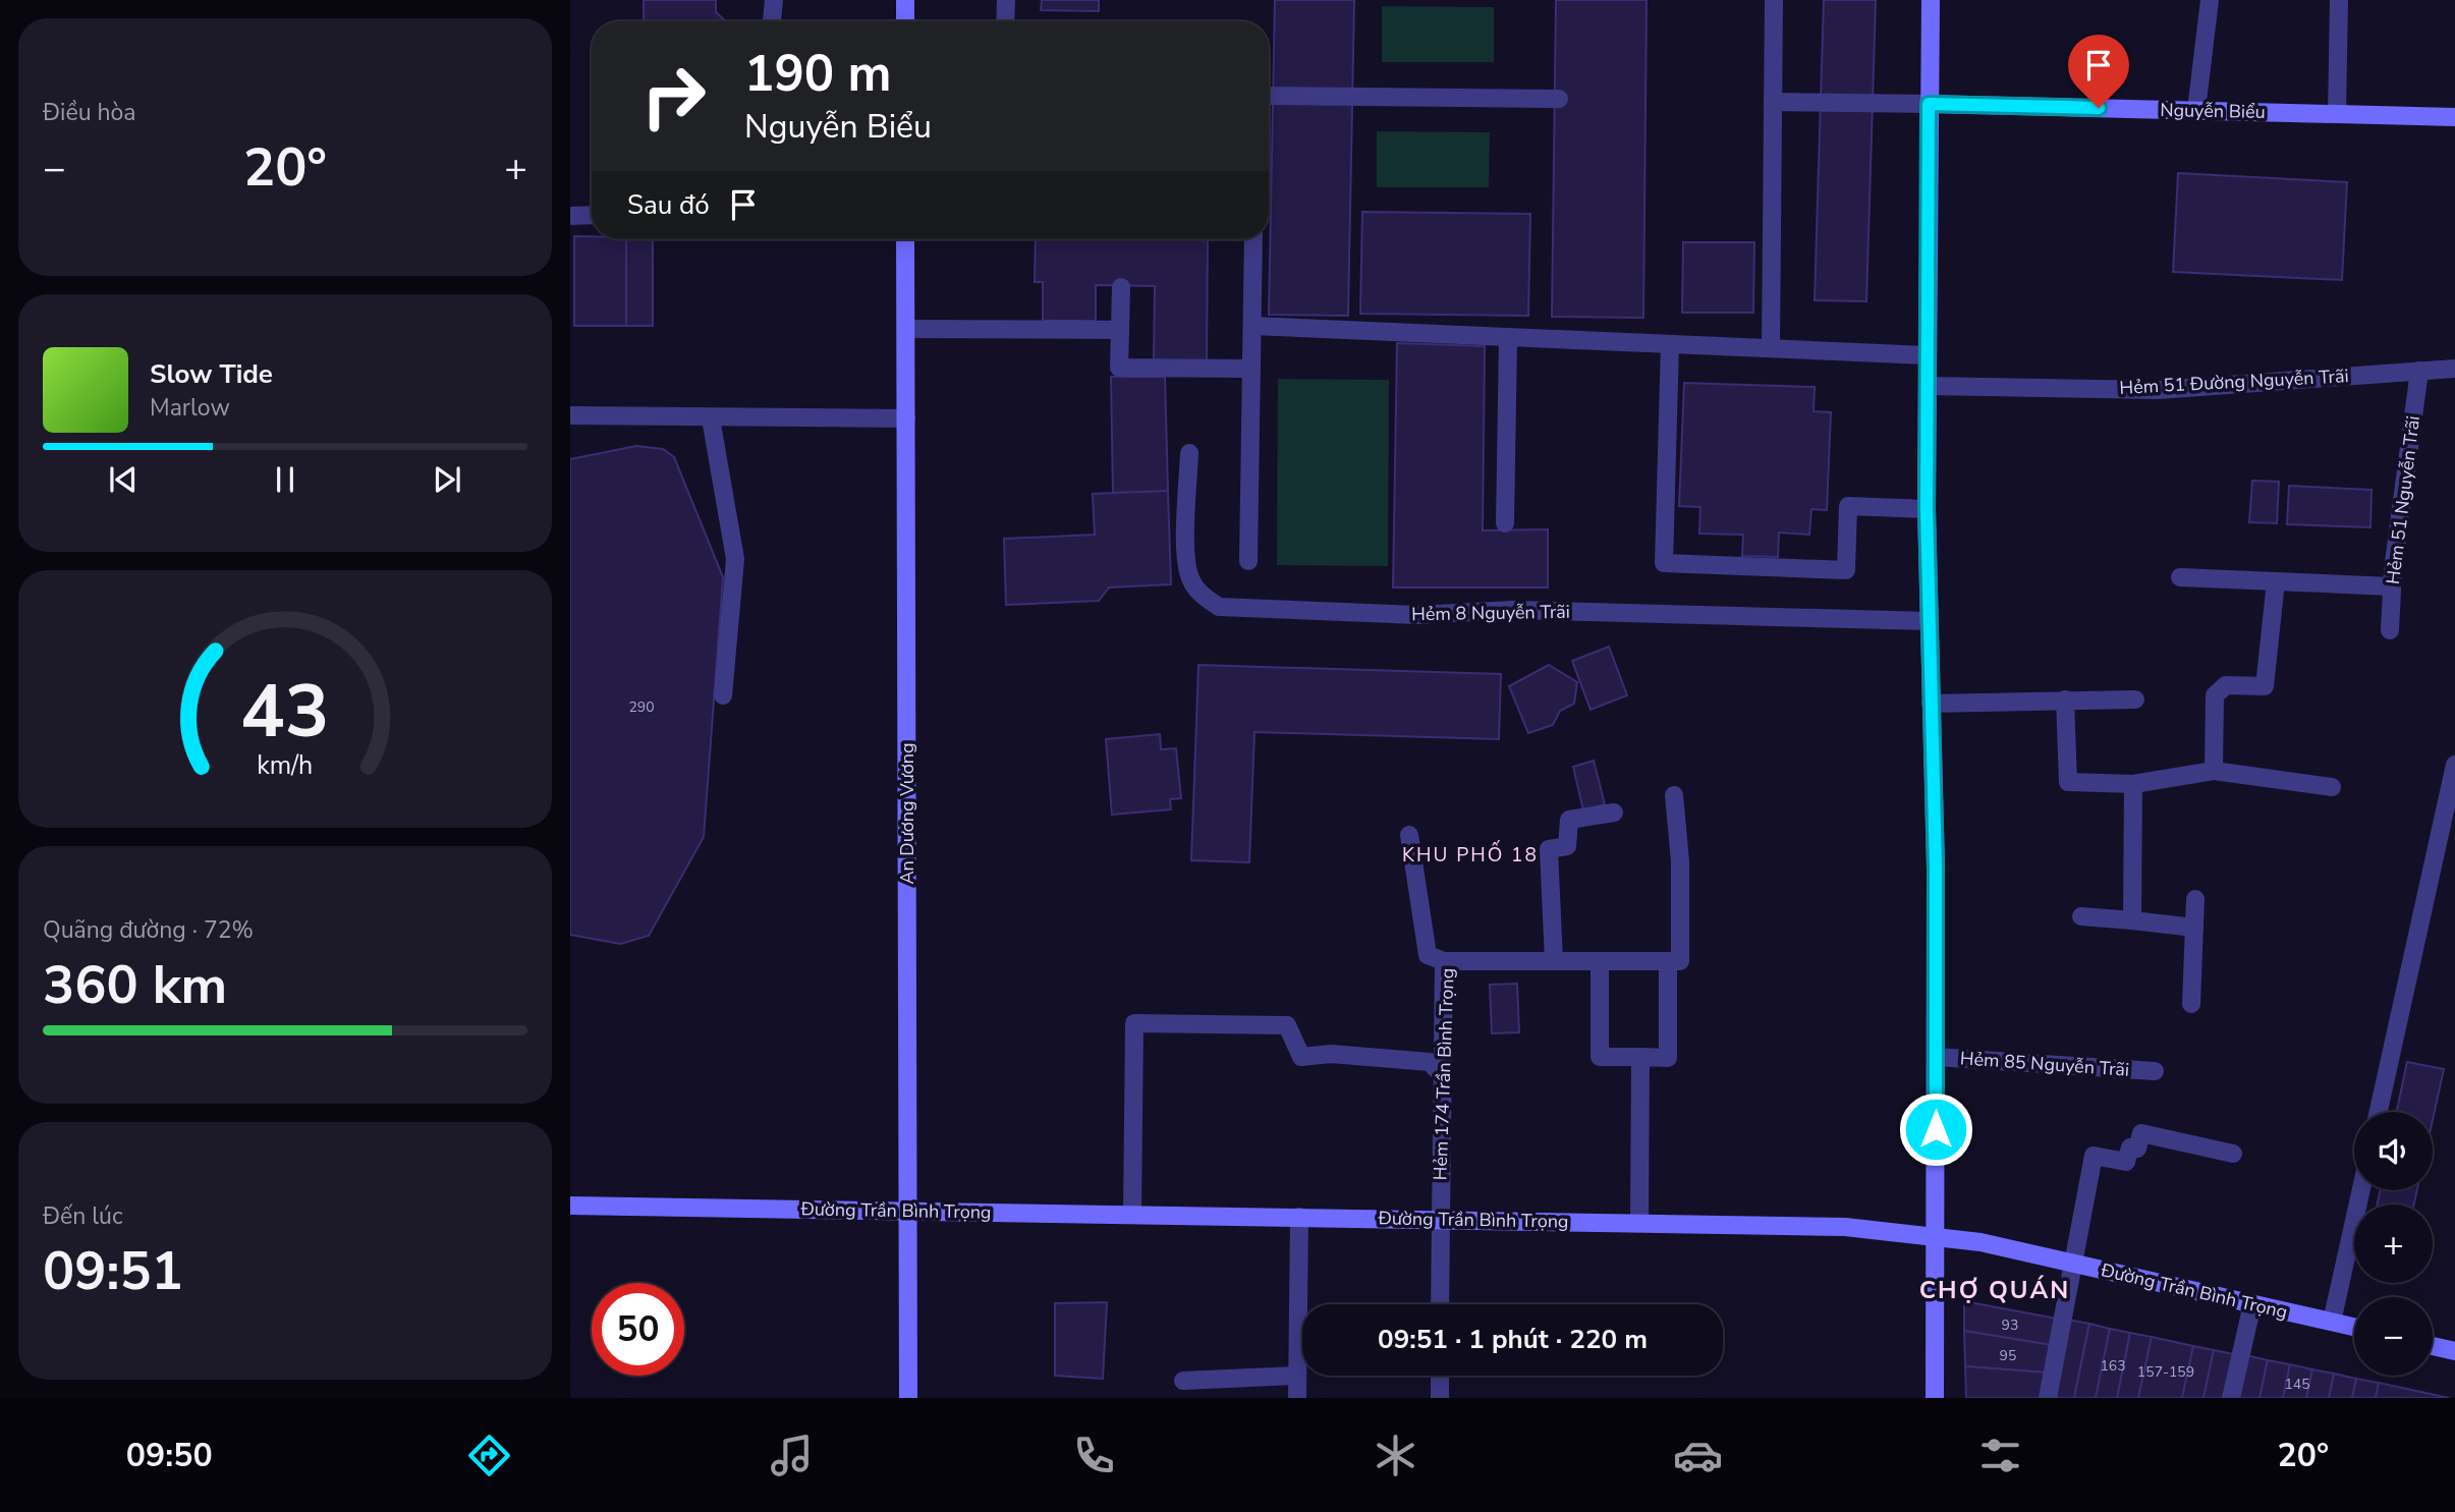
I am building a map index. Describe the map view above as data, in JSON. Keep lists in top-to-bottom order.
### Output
{
  "streets": {
    "main road": ["Nguyễn Biểu", "An Dương Vương", "Đường Trần Bình Trọng"],
    "street": [
      "Hẻm 51 Đường Nguyễn Trãi",
      "Hẻm 51 Nguyễn Trãi",
      "Hẻm 8 Nguyễn Trãi",
      "Hẻm 85 Nguyễn Trãi",
      "Hẻm 174 Trần Bình Trọng"
    ]
  },
  "crossings": [
    ["Hẻm 51 Đường Nguyễn Trãi", "Hẻm 51 Nguyễn Trãi"],
    ["An Dương Vương", "Đường Trần Bình Trọng"],
    ["Hẻm 174 Trần Bình Trọng", "Đường Trần Bình Trọng"]
  ],
  "districts": ["KHU PHỐ 18", "CHỢ QUÁN"],
  "house_numbers": [
    "290",
    "93",
    "95",
    "163",
    "157-159",
    "145"
  ],
  "page": {
    "tile": [
      "Điều hòa",
      ["Quãng đường · 72%", "360 km"],
      ["Đến lúc", "09:51"]
    ],
    "turn": ["190 m", "Nguyễn Biểu"],
    "heat": ["−", "20°", "+"],
    "then": "Sau đó",
    "song": ["Slow Tide", "Marlow"],
    "map_buttons": ["+", "−"],
    "limit": "50",
    "trip": "09:51 · 1 phút · 220 m",
    "tabs": ["09:50", "20°"],
    "gauge": ["43", "km/h"]
  }
}
